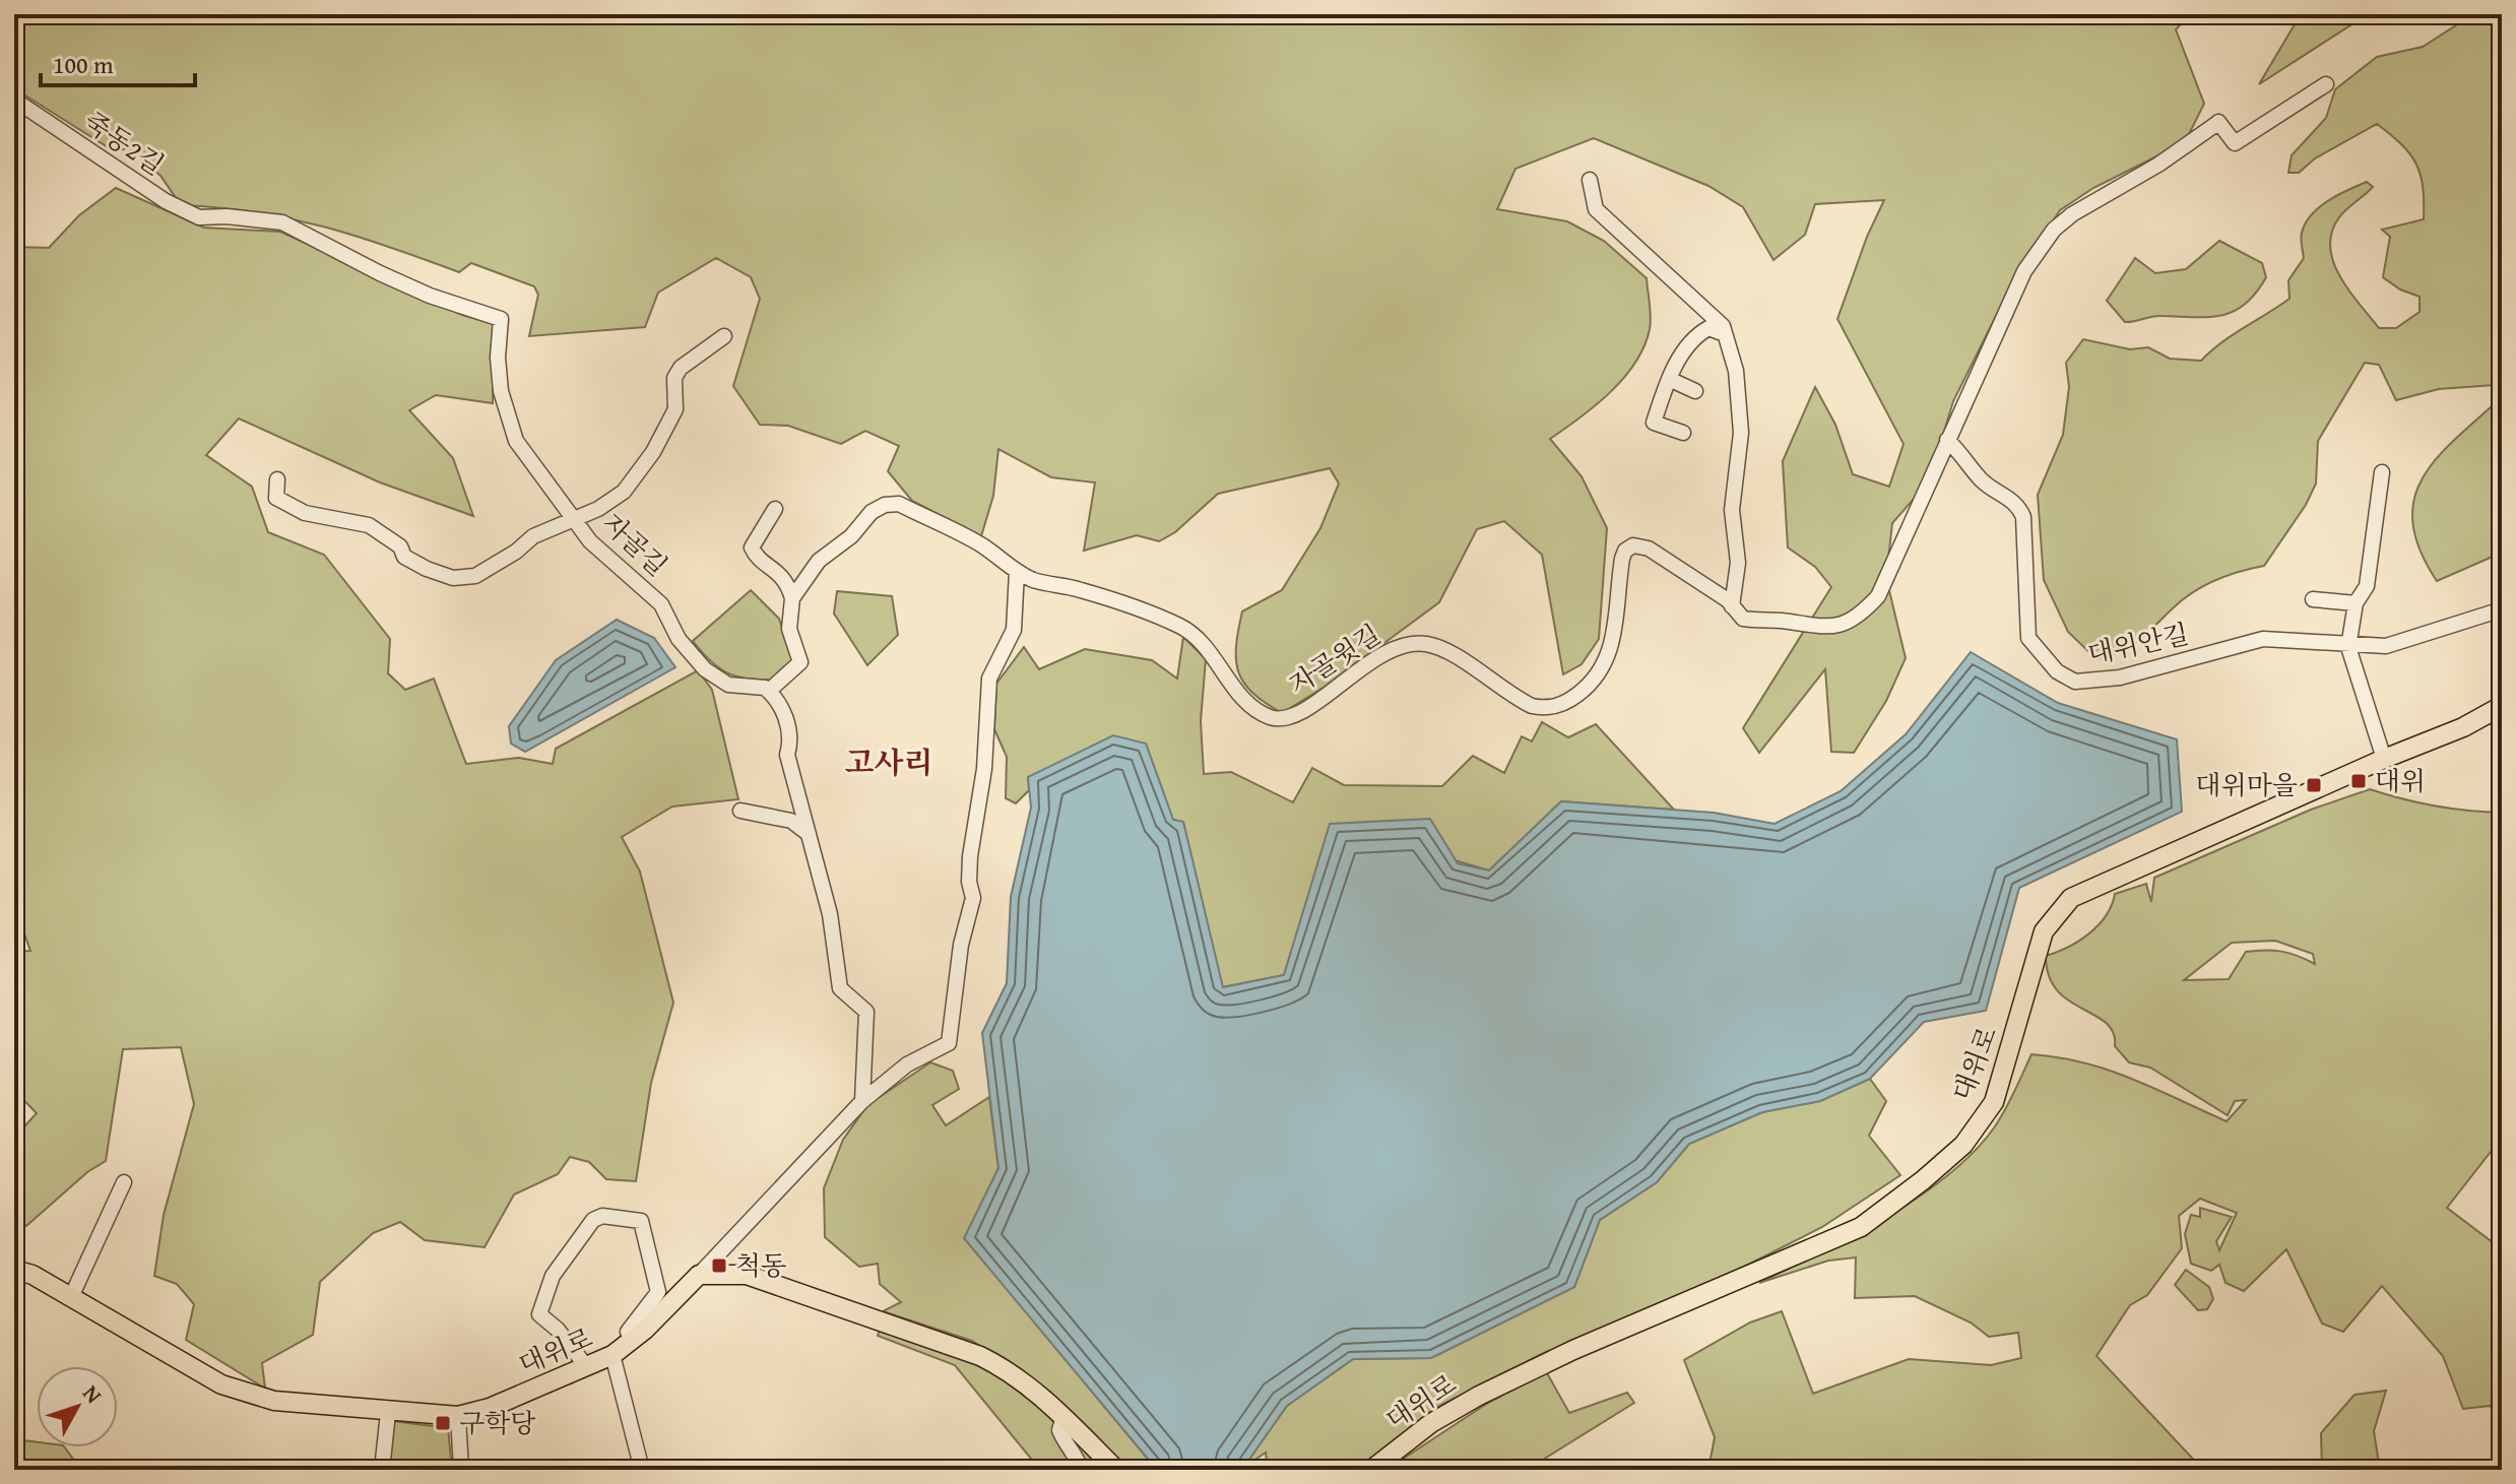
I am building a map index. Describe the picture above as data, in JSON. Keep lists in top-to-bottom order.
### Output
{
  "streets": {
    "main road": ["대위로"],
    "street": [
      "죽동2길",
      "자골길",
      "대위안길",
      "자골윗길"
    ]
  },
  "crossings": [
    ["죽동2길", "자골길"],
    ["대위안길", "자골윗길"]
  ],
  "districts": ["고사리"],
  "places": {
    "transit": [
      "대위",
      "대위마을",
      "척동",
      "구학당"
    ]
  },
  "scale_bar": "100 m",
  "north": "top right"
}
